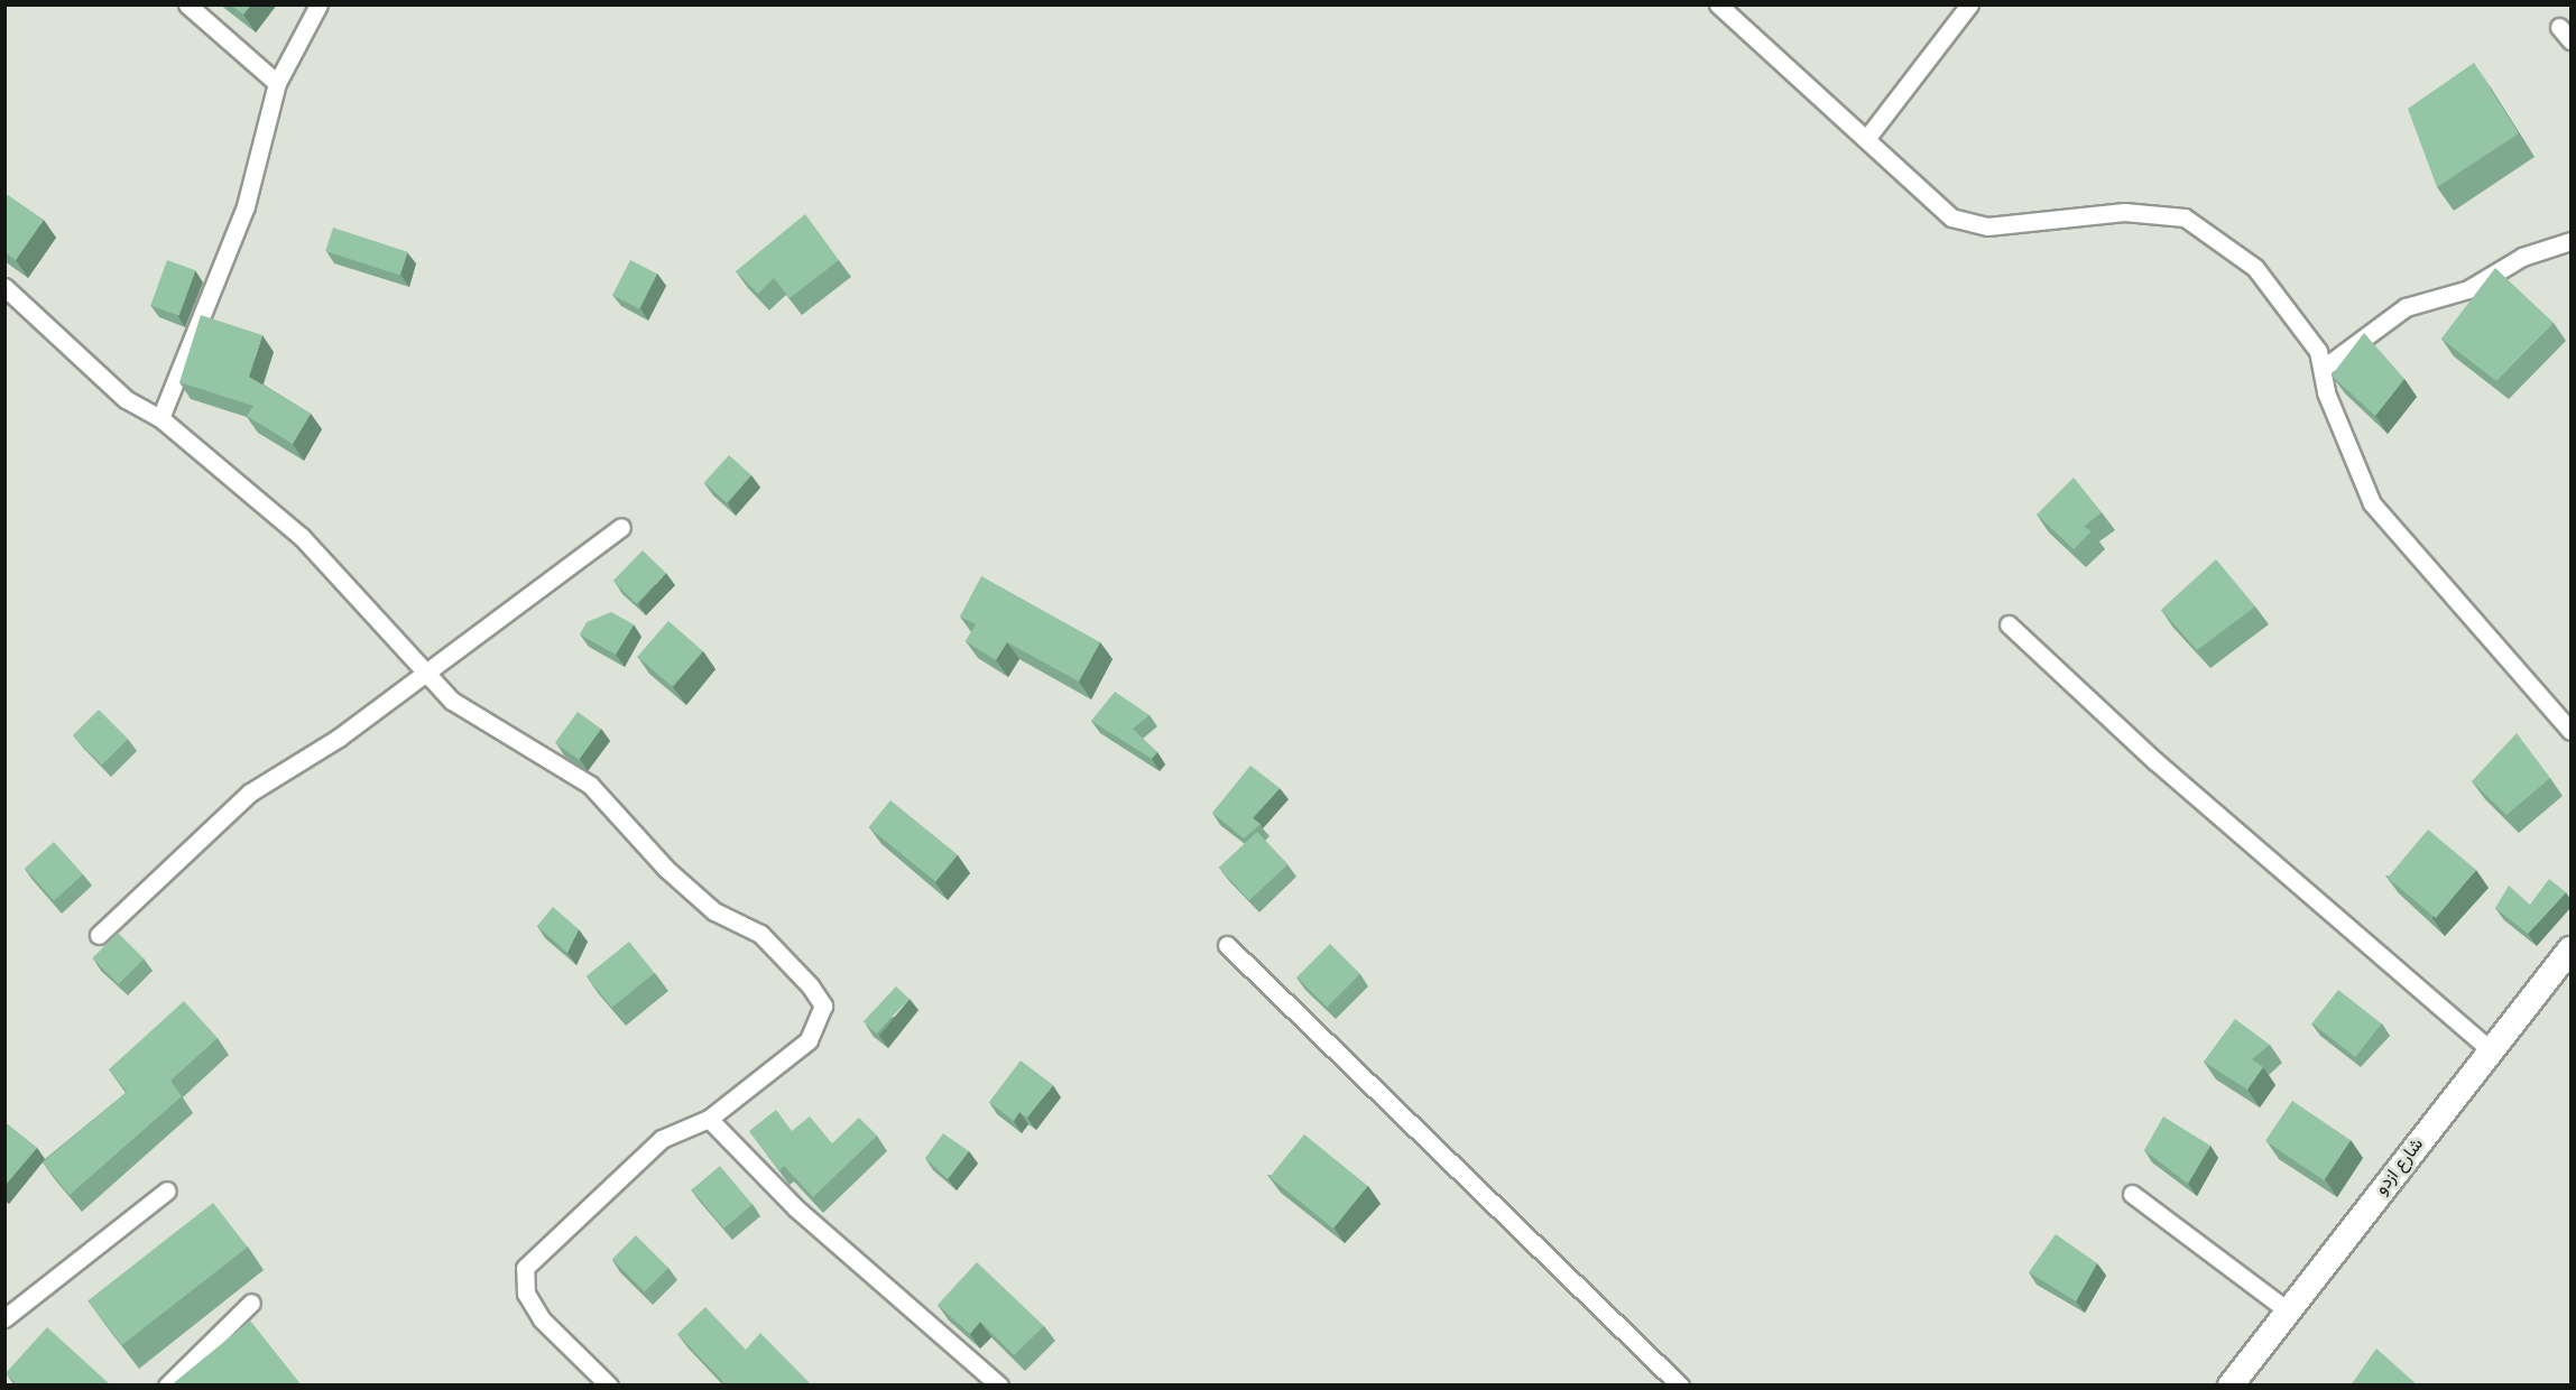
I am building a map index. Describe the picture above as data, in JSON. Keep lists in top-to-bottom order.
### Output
{
  "streets": {
    "street": ["شارع ازدو"]
  }
}
